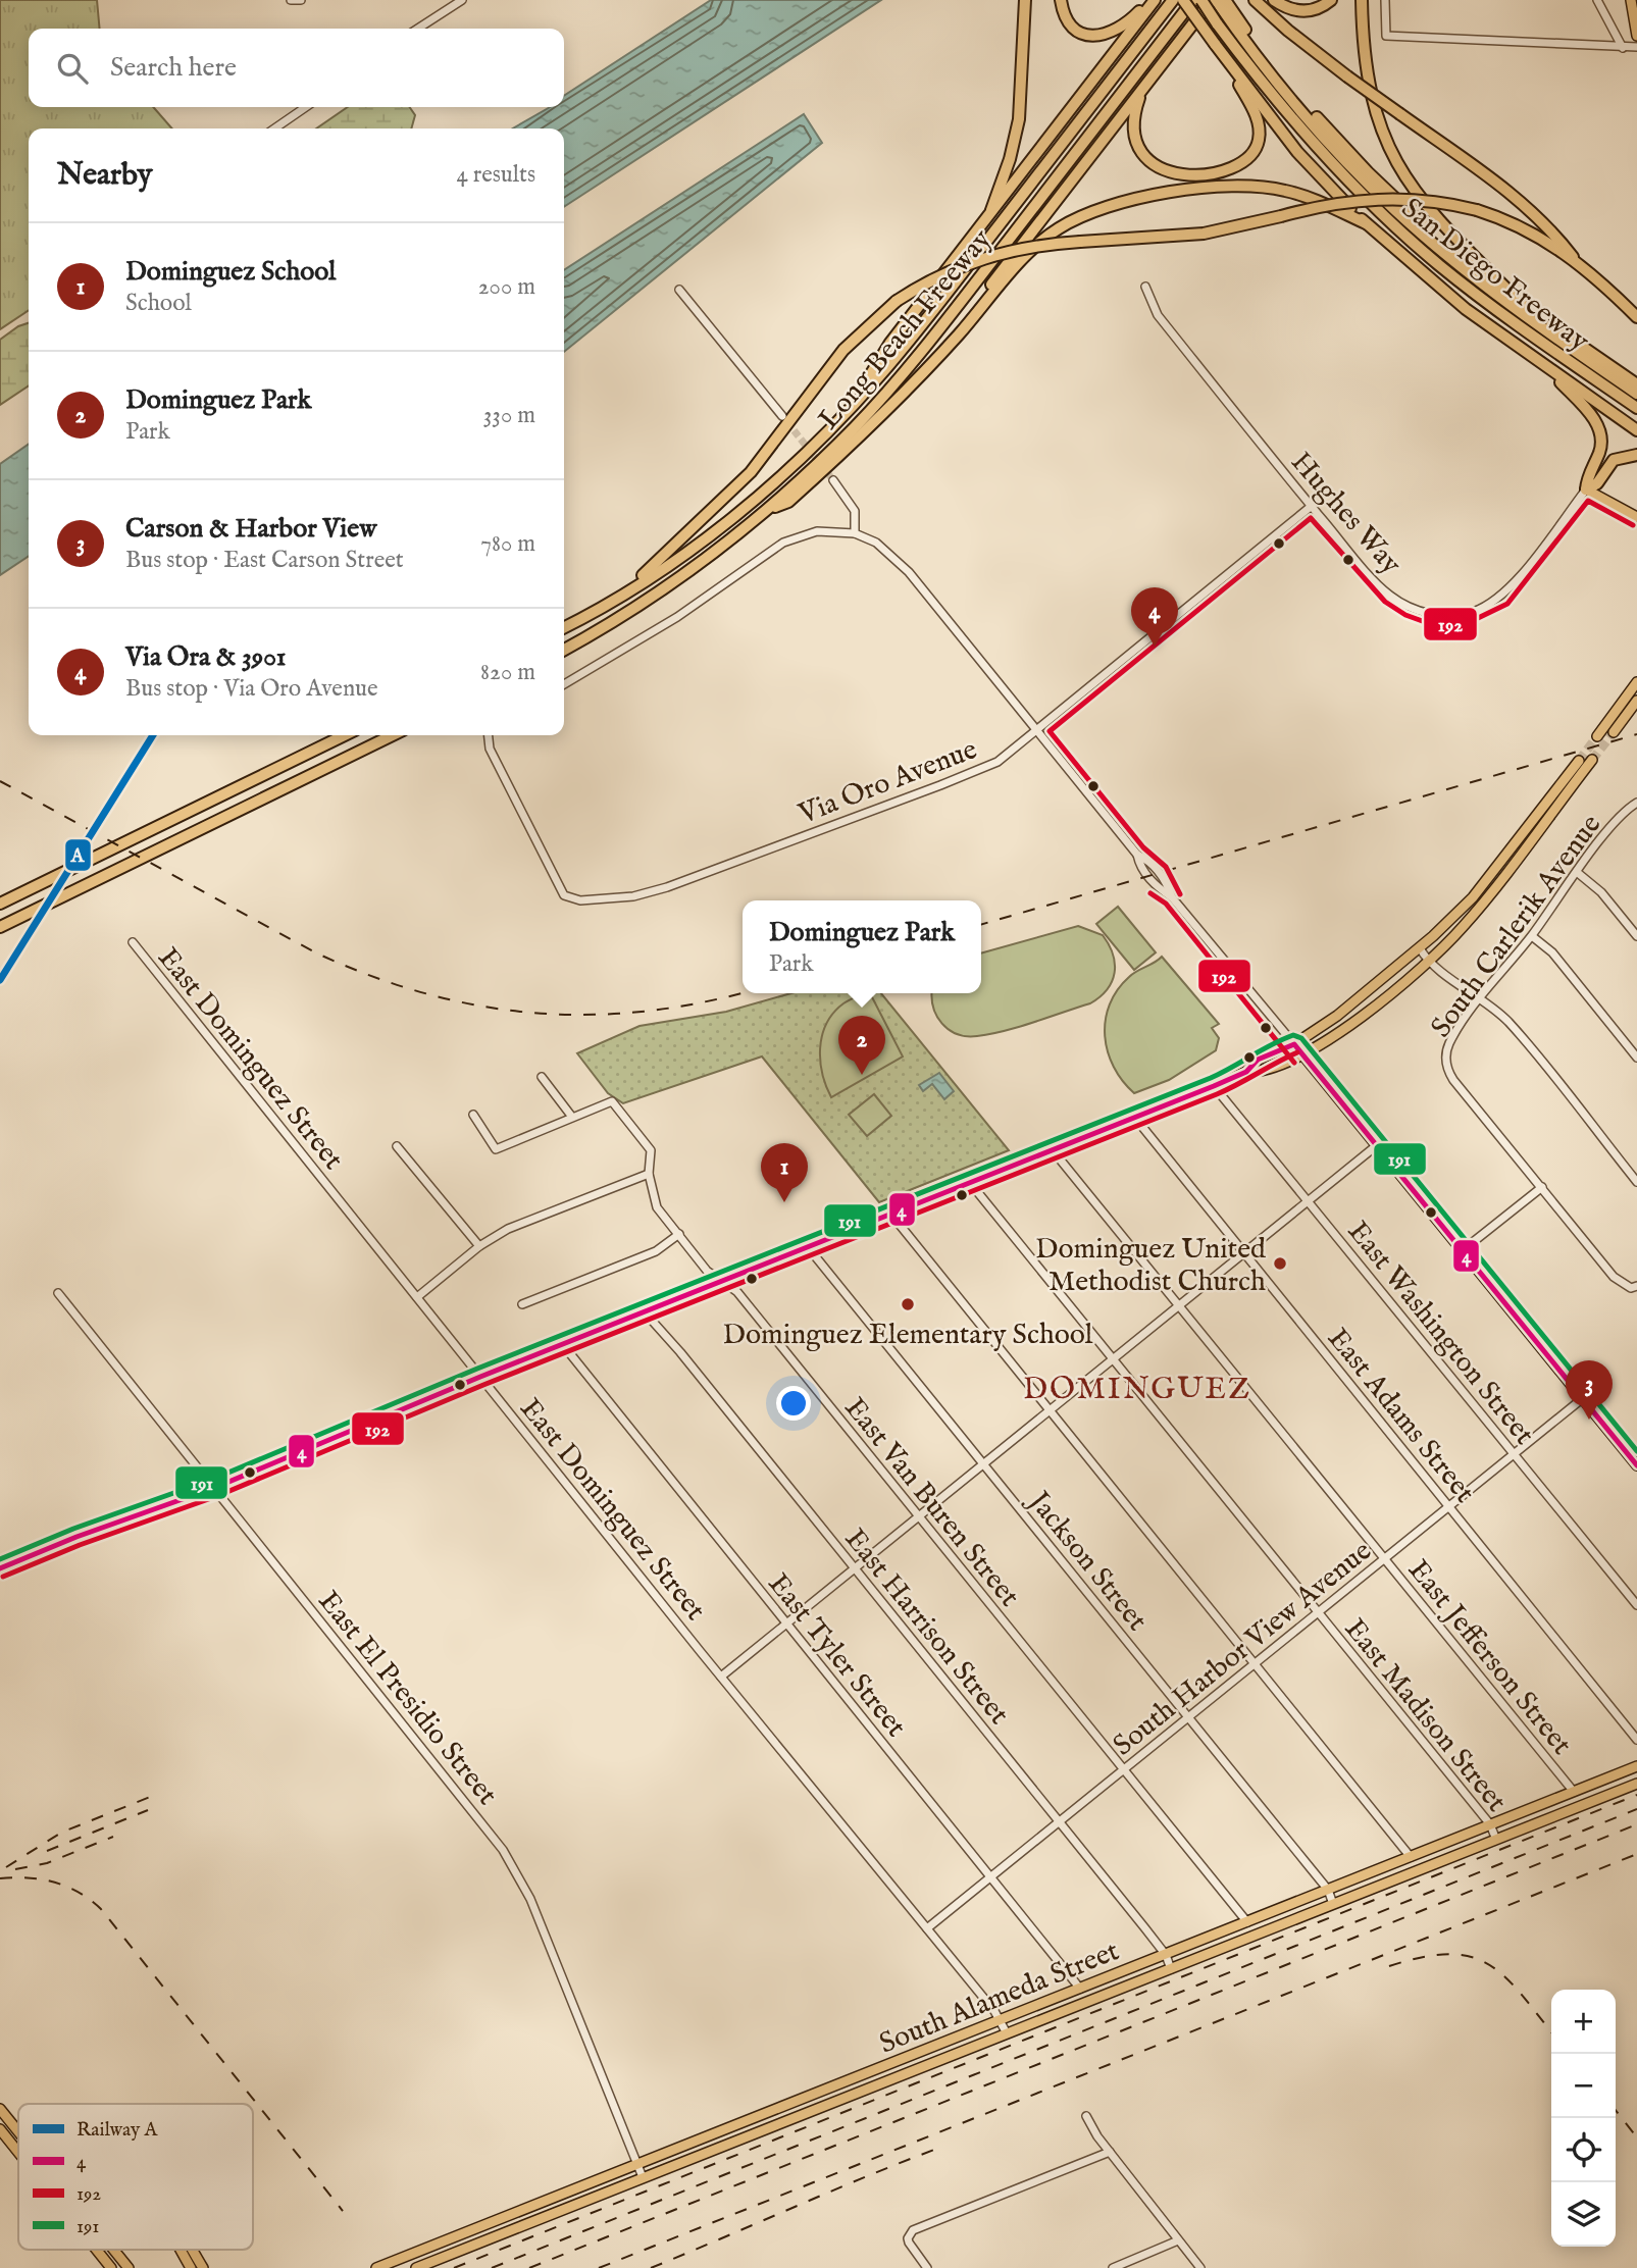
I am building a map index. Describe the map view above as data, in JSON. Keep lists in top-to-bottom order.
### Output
{
  "streets": {
    "highway": ["San Diego Freeway", "Long Beach Freeway"],
    "main road": ["South Alameda Street"],
    "street": [
      "Hughes Way",
      "Via Oro Avenue",
      "South Carlerik Avenue",
      "East Dominguez Street",
      "East Washington Street",
      "East Adams Street",
      "East Van Buren Street",
      "Jackson Street",
      "East Harrison Street",
      "South Harbor View Avenue",
      "East Tyler Street",
      "East Jefferson Street",
      "East El Presidio Street",
      "East Madison Street"
    ]
  },
  "crossings": [
    ["Hughes Way", "Via Oro Avenue"],
    ["East Dominguez Street", "South Harbor View Avenue"],
    ["East Dominguez Street", "South Alameda Street"],
    ["East Washington Street", "South Harbor View Avenue"],
    ["East Adams Street", "South Harbor View Avenue"],
    ["East Van Buren Street", "South Harbor View Avenue"],
    ["East Van Buren Street", "South Alameda Street"],
    ["Jackson Street", "South Harbor View Avenue"],
    ["Jackson Street", "South Alameda Street"],
    ["East Harrison Street", "South Harbor View Avenue"],
    ["East Harrison Street", "South Alameda Street"],
    ["South Harbor View Avenue", "East Tyler Street"],
    ["South Harbor View Avenue", "East Jefferson Street"],
    ["South Harbor View Avenue", "East Madison Street"],
    ["East Tyler Street", "South Alameda Street"],
    ["East Jefferson Street", "South Alameda Street"],
    ["East El Presidio Street", "South Alameda Street"],
    ["East Madison Street", "South Alameda Street"]
  ],
  "districts": ["DOMINGUEZ"],
  "places": ["Dominguez United Methodist Church", "Dominguez Elementary School"],
  "lines": [
    "transit line 192",
    "rail line A",
    "transit line 191",
    "transit line 4"
  ],
  "legend": [
    "Railway A",
    "4",
    "192",
    "191"
  ],
  "page": {
    "search": "Search here",
    "heading": ["Nearby", "4 results"],
    "list": [
      {
        "mark": "1",
        "name": "Dominguez School",
        "note": "School",
        "value": "200 m"
      },
      {
        "mark": "2",
        "name": "Dominguez Park",
        "note": "Park",
        "value": "330 m"
      },
      {
        "mark": "3",
        "name": "Carson & Harbor View",
        "note": "Bus stop · East Carson Street",
        "value": "780 m"
      },
      {
        "mark": "4",
        "name": "Via Ora & 3901",
        "note": "Bus stop · Via Oro Avenue",
        "value": "820 m"
      }
    ],
    "pins": [
      "4",
      "2",
      "1",
      "3"
    ],
    "popup": ["Dominguez Park", "Park"],
    "map_buttons": ["+", "−"]
  }
}
